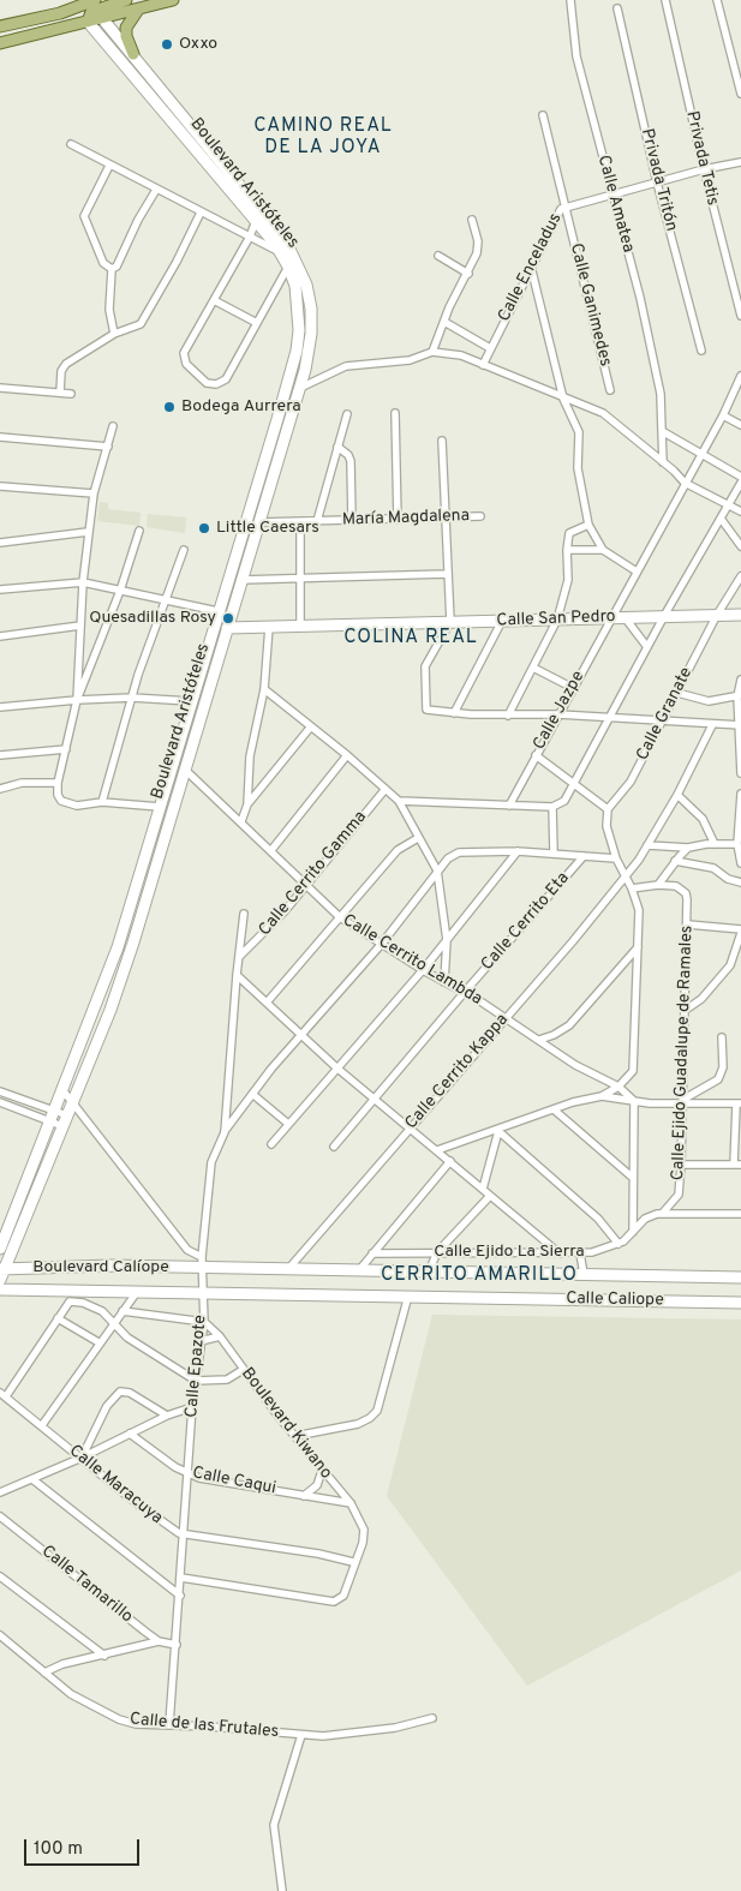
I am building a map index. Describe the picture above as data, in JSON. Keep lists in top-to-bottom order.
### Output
{
  "streets": {
    "street": [
      "Privada Tetis",
      "Privada Tritón",
      "Boulevard Aristóteles",
      "Calle Amatea",
      "Calle Enceladus",
      "Calle Ganimedes",
      "María Magdalena",
      "Calle San Pedro",
      "Calle Jazpe",
      "Calle Granate",
      "Calle Cerrito Gamma",
      "Calle Cerrito Eta",
      "Calle Cerrito Lambda",
      "Calle Ejido Guadalupe de Ramales",
      "Calle Cerrito Kappa",
      "Calle Ejido La Sierra",
      "Boulevard Calíope",
      "Calle Caliope",
      "Calle Epazote",
      "Boulevard Kiwano",
      "Calle Caqui",
      "Calle Maracuya",
      "Calle Tamarillo",
      "Calle de las Frutales"
    ]
  },
  "crossings": [
    ["Privada Tetis", "Calle Enceladus"],
    ["Privada Tritón", "Calle Enceladus"],
    ["Boulevard Aristóteles", "María Magdalena"],
    ["Boulevard Aristóteles", "Calle San Pedro"],
    ["Boulevard Aristóteles", "Calle Cerrito Lambda"],
    ["Boulevard Aristóteles", "Boulevard Calíope"],
    ["Calle Amatea", "Calle Enceladus"],
    ["Calle Enceladus", "Calle Ganimedes"],
    ["Calle San Pedro", "Calle Jazpe"],
    ["Calle San Pedro", "Calle Granate"],
    ["Calle Cerrito Gamma", "Calle Cerrito Lambda"],
    ["Calle Cerrito Gamma", "Calle Epazote"],
    ["Calle Cerrito Eta", "Calle Cerrito Lambda"],
    ["Calle Cerrito Lambda", "Calle Cerrito Kappa"],
    ["Calle Ejido Guadalupe de Ramales", "Calle Ejido La Sierra"],
    ["Calle Cerrito Kappa", "Calle Caliope"],
    ["Boulevard Calíope", "Calle Caliope"],
    ["Boulevard Calíope", "Calle Epazote"],
    ["Calle Caliope", "Calle Epazote"],
    ["Calle Epazote", "Boulevard Kiwano"],
    ["Calle Epazote", "Calle Caqui"],
    ["Calle Epazote", "Calle Maracuya"],
    ["Calle Epazote", "Calle Tamarillo"],
    ["Calle Epazote", "Calle de las Frutales"],
    ["Boulevard Kiwano", "Calle Caqui"],
    ["Boulevard Kiwano", "Calle Maracuya"]
  ],
  "districts": ["CAMINO REAL DE LA JOYA", "COLINA REAL", "CERRITO AMARILLO"],
  "places": [
    "Oxxo",
    "Bodega Aurrera",
    "Little Caesars",
    "Quesadillas Rosy"
  ],
  "scale_bar": "100 m"
}
